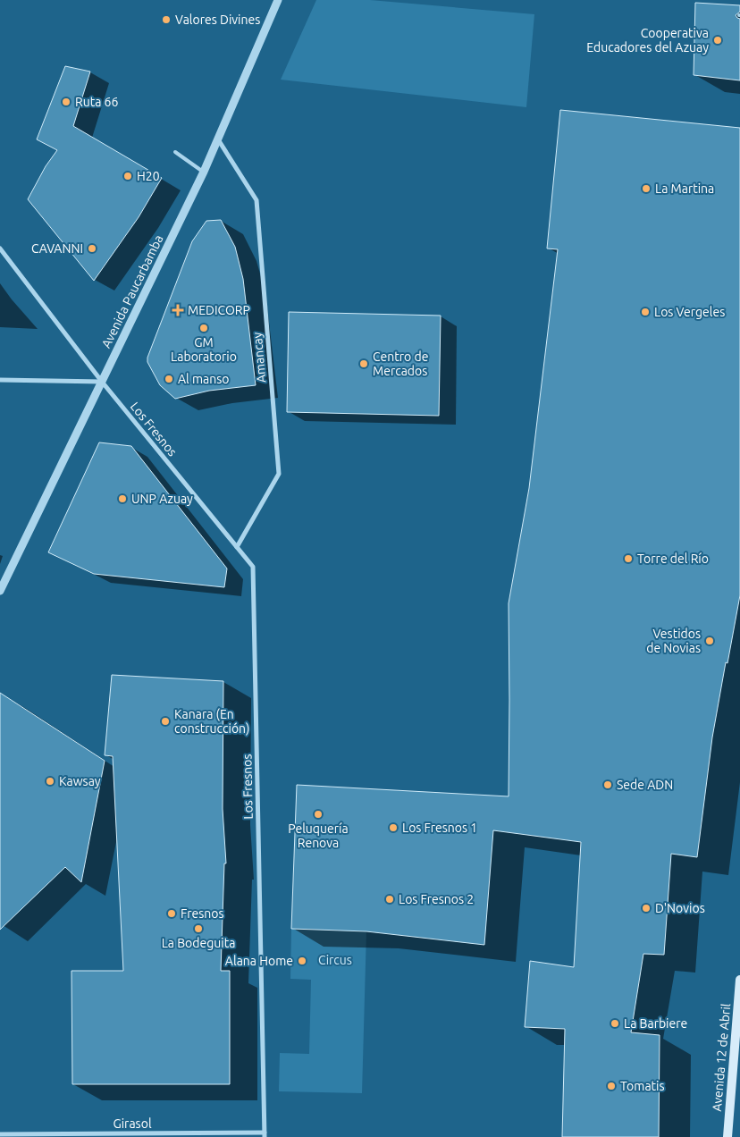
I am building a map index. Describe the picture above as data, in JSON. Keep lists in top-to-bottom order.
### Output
{
  "streets": {
    "main road": ["Avenida 12 de Abril"],
    "street": [
      "Avenida Paucarbamba",
      "Amancay",
      "Los Fresnos",
      "Girasol"
    ]
  },
  "crossings": [
    ["Avenida Paucarbamba", "Amancay"],
    ["Avenida Paucarbamba", "Los Fresnos"],
    ["Amancay", "Los Fresnos"],
    ["Los Fresnos", "Girasol"]
  ],
  "parks": ["Circus"],
  "places": {
    "other": [
      "Valores Divines",
      "Cooperativa Educadores del Azuay",
      "Ruta 66",
      "H20",
      "La Martina",
      "CAVANNI",
      "Los Vergeles",
      "GM Laboratorio",
      "Centro de Mercados",
      "Al manso",
      "UNP Azuay",
      "Torre del Río",
      "Vestidos de Novias",
      "Kanara (En construcción)",
      "Kawsay",
      "Sede ADN",
      "Peluquería Renova",
      "Los Fresnos 1",
      "Los Fresnos 2",
      "D'Novios",
      "Fresnos",
      "La Bodeguita",
      "Alana Home",
      "La Barbiere",
      "Tomatis"
    ],
    "health": ["MEDICORP"]
  }
}
